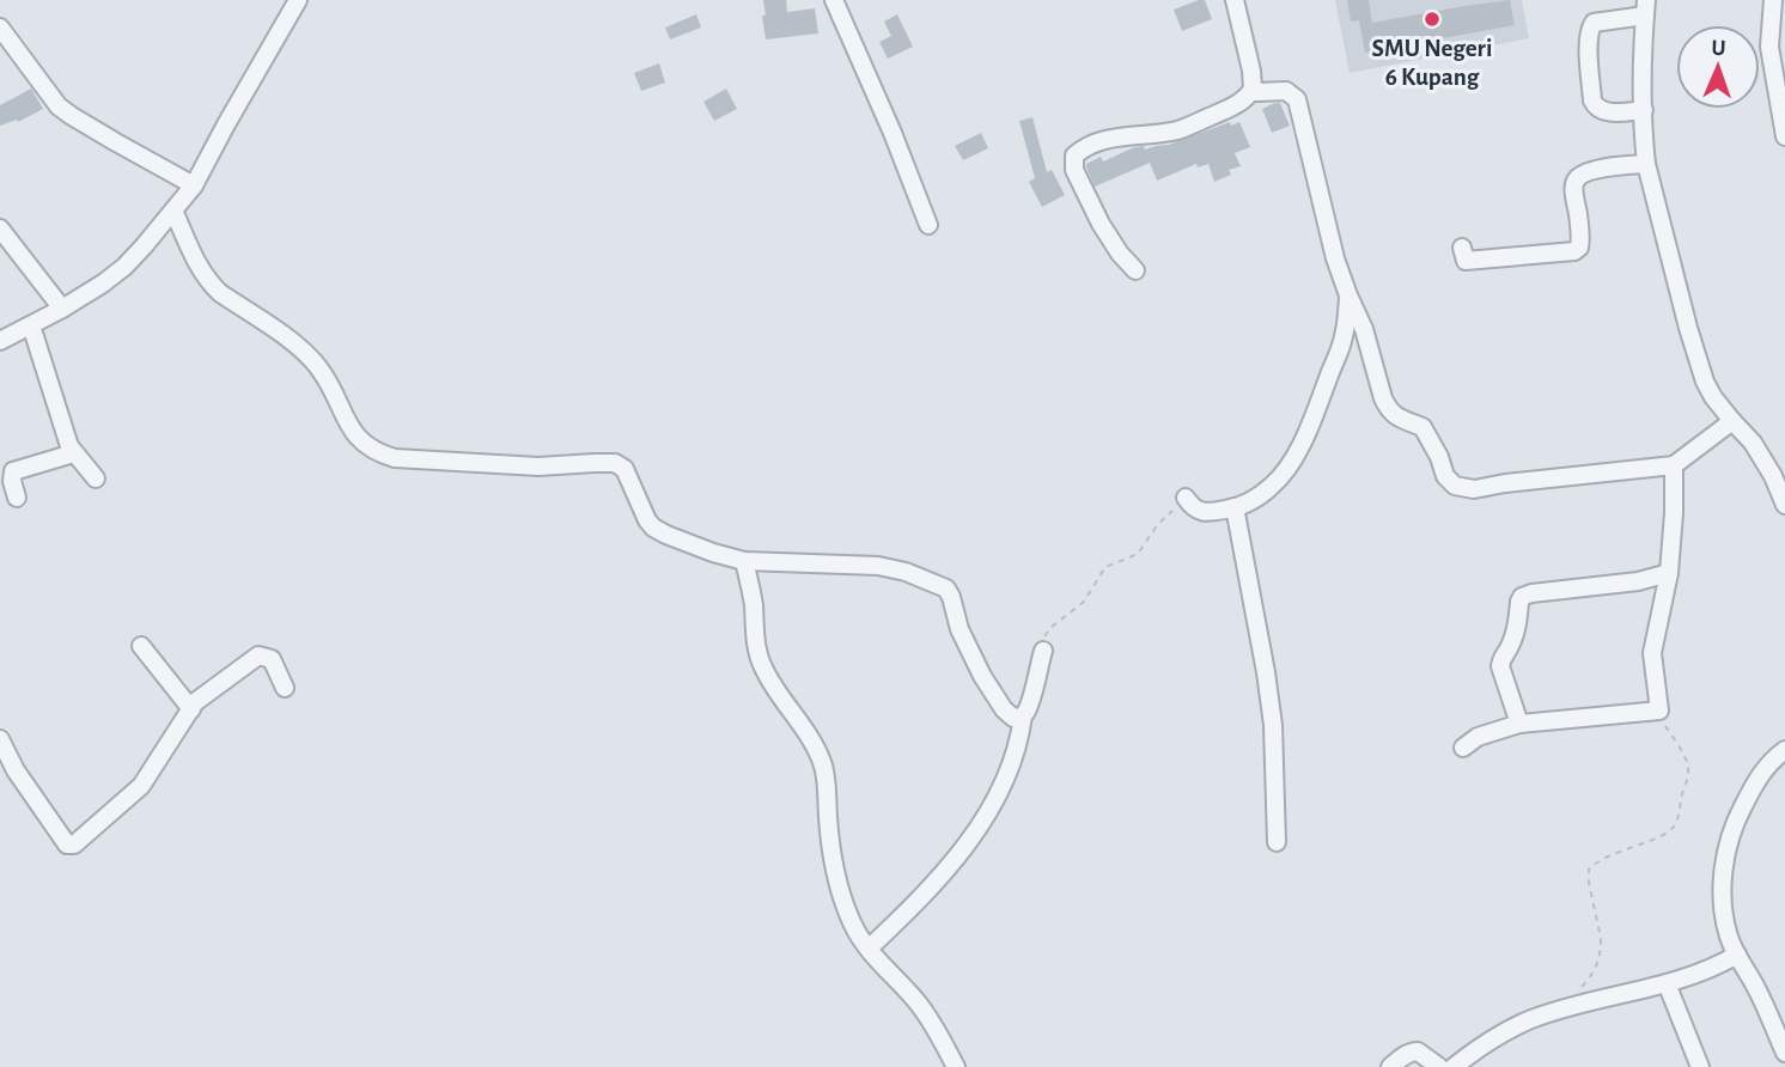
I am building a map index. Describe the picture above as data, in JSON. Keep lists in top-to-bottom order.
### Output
{
  "places": ["SMU Negeri 6 Kupang"],
  "north": "top"
}
